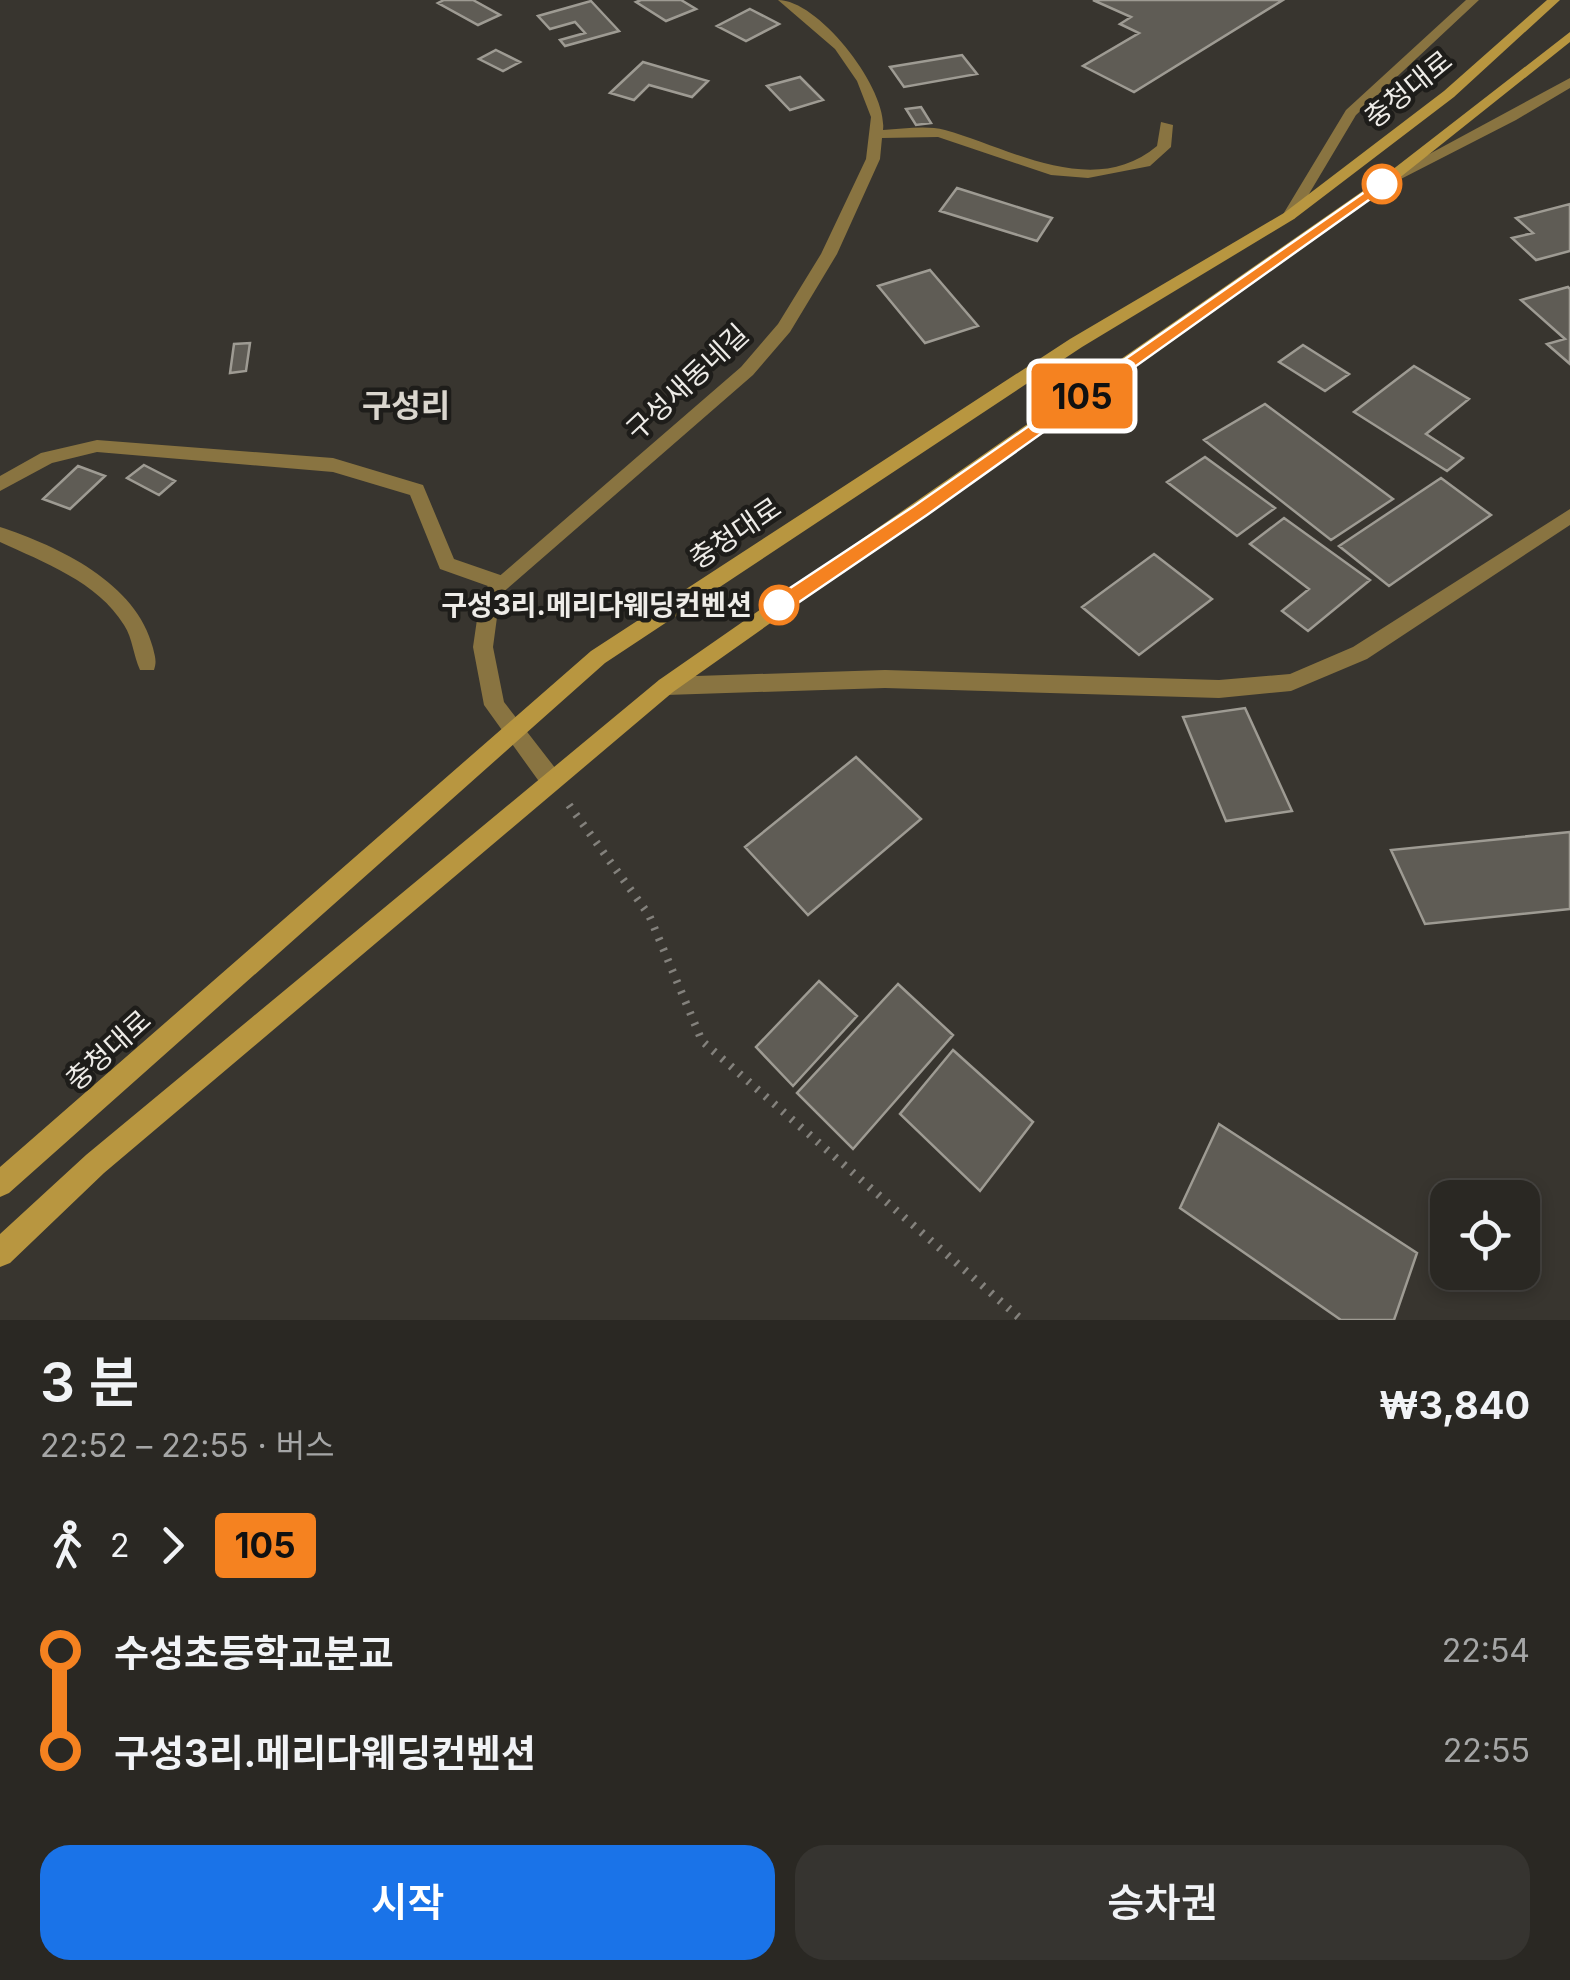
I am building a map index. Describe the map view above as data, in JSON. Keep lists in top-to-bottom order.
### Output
{
  "streets": {
    "main road": ["충청대로"],
    "street": ["구성새동네길"]
  },
  "crossings": [
    ["충청대로", "구성새동네길"]
  ],
  "districts": ["구성리"],
  "places": ["구성3리.메리다웨딩컨벤션"],
  "lines": ["bus line 105"],
  "page": {
    "on_map": "105",
    "heading": ["3 분", "22:52 – 22:55 · 버스", "₩3,840"],
    "legs": ["2", "105"],
    "list": [
      {
        "name": "수성초등학교분교",
        "value": "22:54"
      },
      {
        "name": "구성3리.메리다웨딩컨벤션",
        "value": "22:55"
      }
    ],
    "buttons": ["시작", "승차권"]
  }
}
